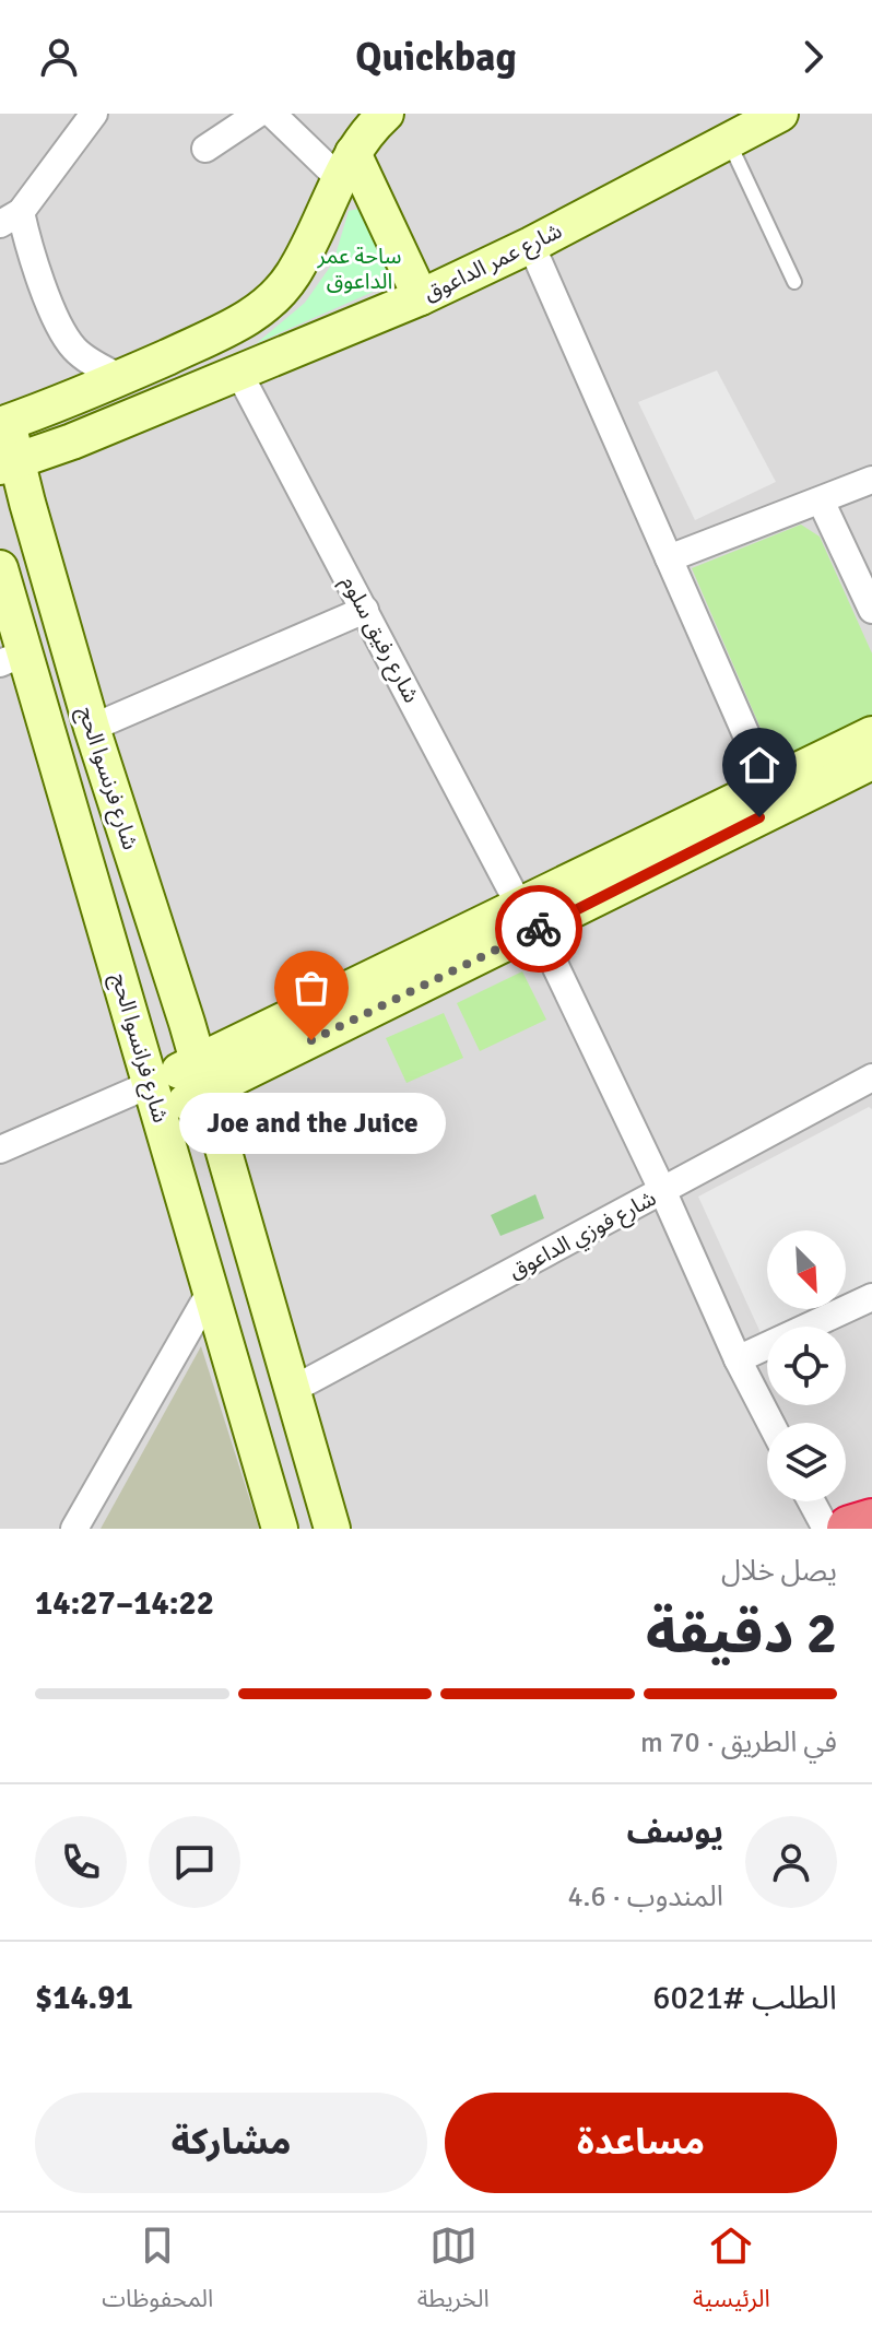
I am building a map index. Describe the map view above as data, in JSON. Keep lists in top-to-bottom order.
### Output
{
  "streets": {
    "street": [
      "شارع عمر الداعوق",
      "شارع رفيق سلوم",
      "شارع فرنسوا الحج",
      "شارع فرانسوا الحج",
      "شارع فوزي الداعوق"
    ]
  },
  "crossings": [
    ["شارع عمر الداعوق", "شارع رفيق سلوم"],
    ["شارع عمر الداعوق", "شارع فرنسوا الحج"],
    ["شارع رفيق سلوم", "شارع فوزي الداعوق"]
  ],
  "parks": ["ساحة عمر الداعوق"],
  "places": ["Joe and the Juice"],
  "north": "bottom right",
  "page": {
    "header": "Quickbag",
    "bubble": "Joe and the Juice",
    "heading": ["2 دقيقة", "يصل خلال", "14:22–14:27"],
    "panel": [
      "يوسف",
      "المندوب · 4.6",
      "الطلب #6021",
      "$14.91"
    ],
    "bar": "في الطريق · 70 m",
    "buttons": ["مساعدة", "مشاركة"],
    "tabs": ["الرئيسية", "الخريطة", "المحفوظات"]
  }
}
